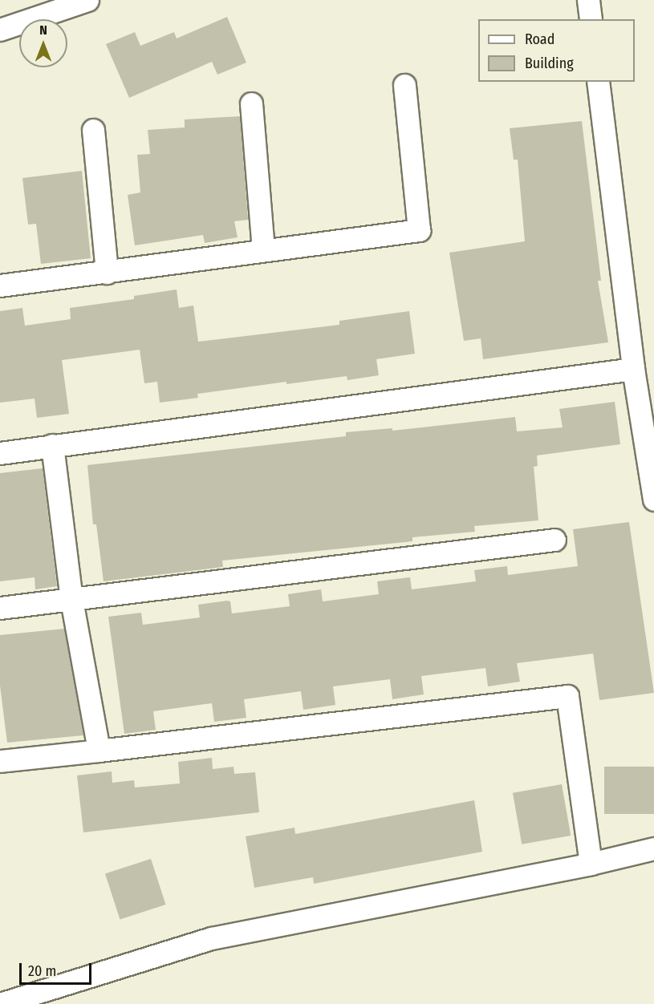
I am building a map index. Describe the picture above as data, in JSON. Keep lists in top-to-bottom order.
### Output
{
  "legend": ["Road", "Building"],
  "scale_bar": "20 m",
  "north": "top"
}
